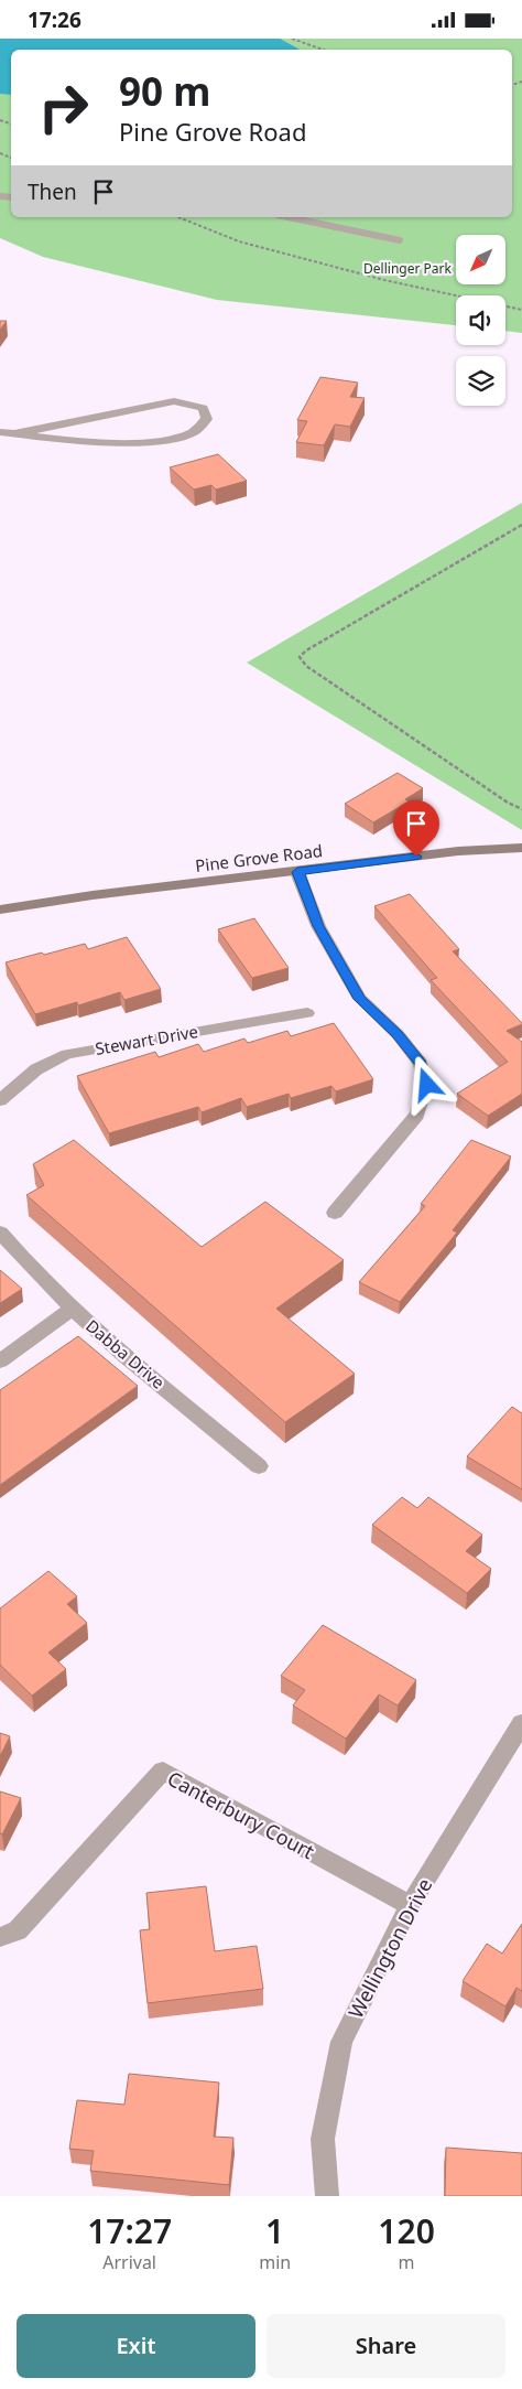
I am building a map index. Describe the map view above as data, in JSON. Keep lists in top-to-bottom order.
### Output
{
  "streets": {
    "street": [
      "Pine Grove Road",
      "Stewart Drive",
      "Dabba Drive",
      "Canterbury Court",
      "Wellington Drive"
    ]
  },
  "crossings": [
    ["Canterbury Court", "Wellington Drive"]
  ],
  "parks": ["Dellinger Park"],
  "north": "bottom left",
  "page": {
    "status": "17:26",
    "turn": ["90 m", "Pine Grove Road"],
    "then": "Then",
    "eta": [
      "17:27",
      "Arrival",
      "1",
      "min",
      "120",
      "m"
    ],
    "buttons": ["Exit", "Share"]
  }
}
